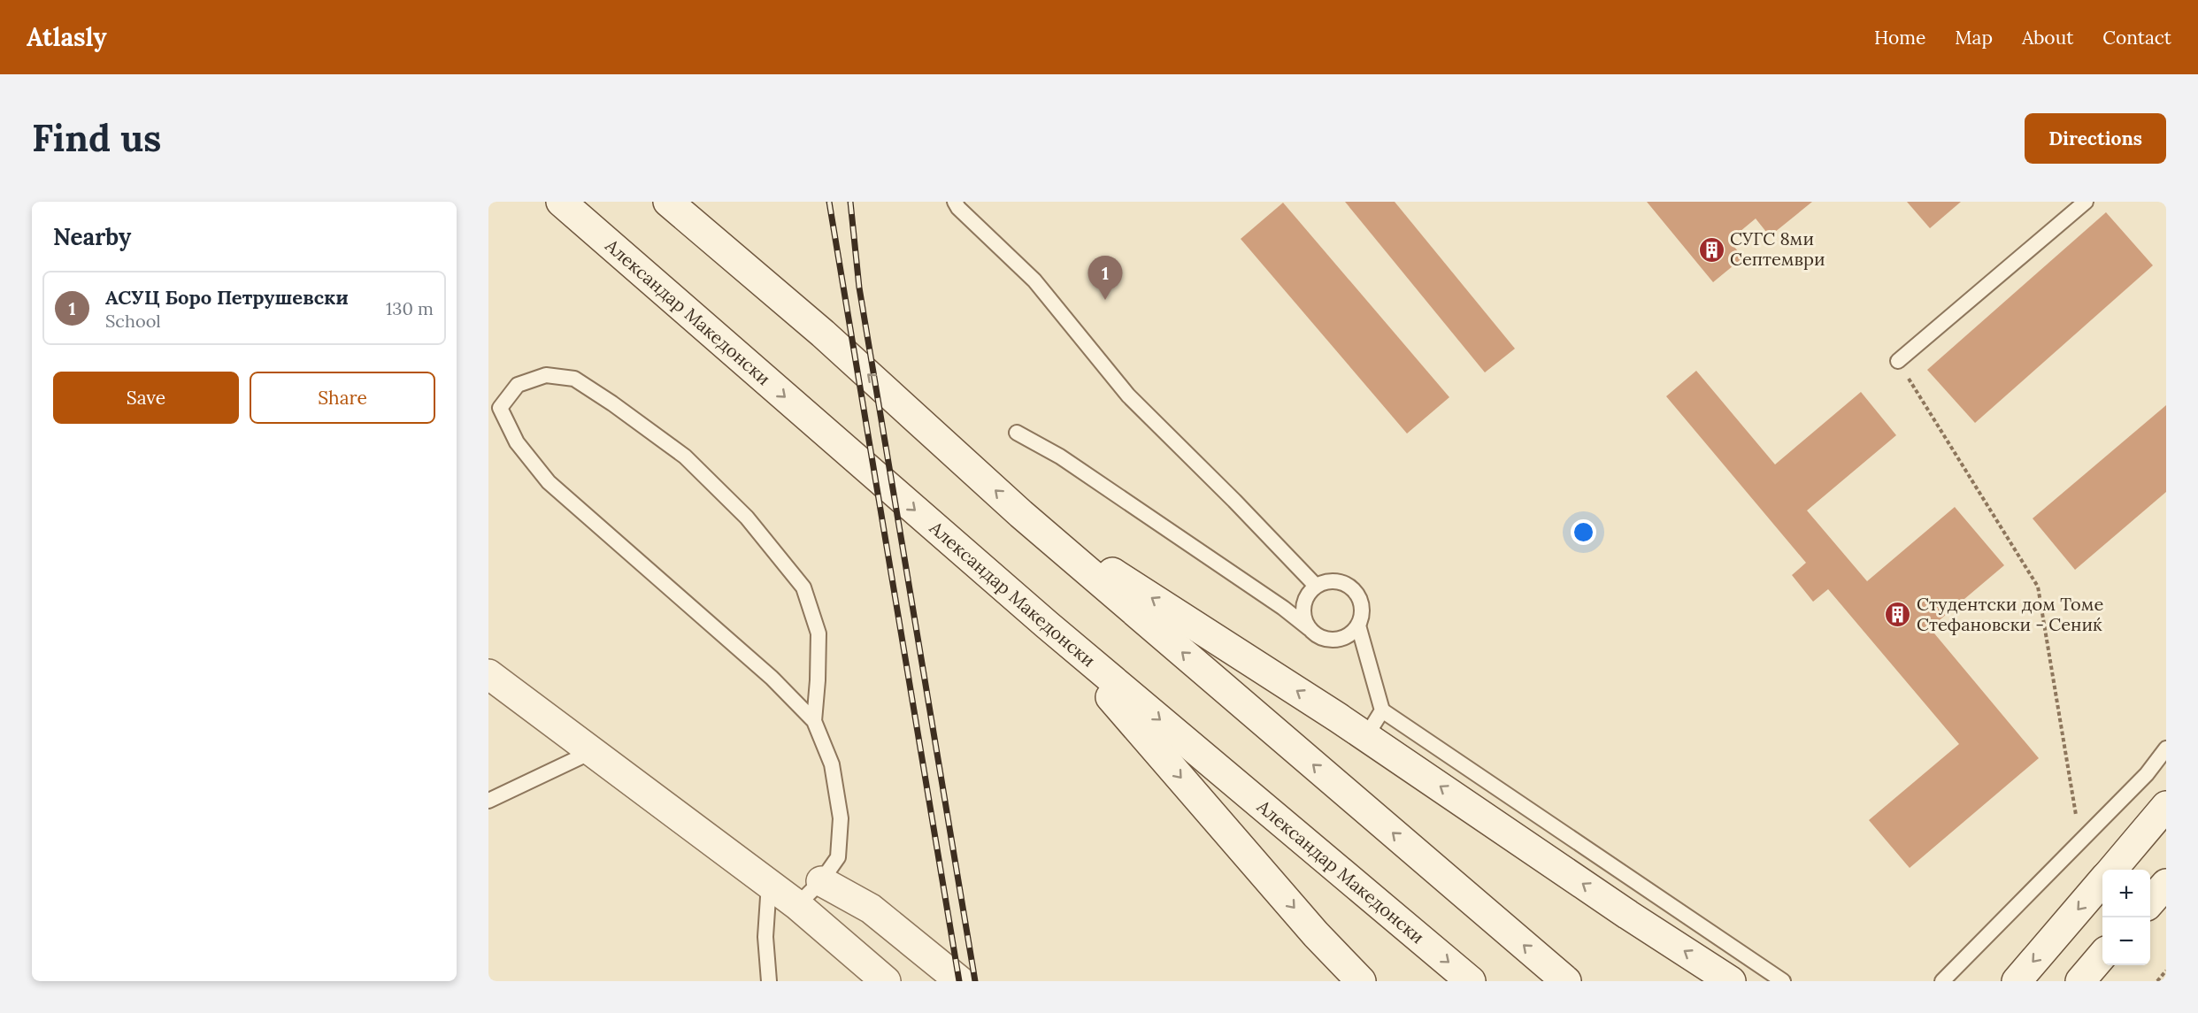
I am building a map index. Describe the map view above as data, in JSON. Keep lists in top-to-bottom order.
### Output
{
  "streets": {
    "street": ["Александар Македонски"]
  },
  "places": {
    "building": ["СУГС 8ми Септември", "Студентски дом Томе Стефановски - Сениќ"]
  },
  "page": {
    "header": "Atlasly",
    "nav": [
      "Home",
      "Map",
      "About",
      "Contact"
    ],
    "buttons": [
      "Directions",
      ["Save", "Share"]
    ],
    "title": "Find us",
    "heading": "Nearby",
    "pins": "1",
    "list": [
      {
        "mark": "1",
        "name": "АСУЦ Боро Петрушевски",
        "note": "School",
        "value": "130 m"
      }
    ],
    "map_buttons": ["+", "−"]
  }
}
